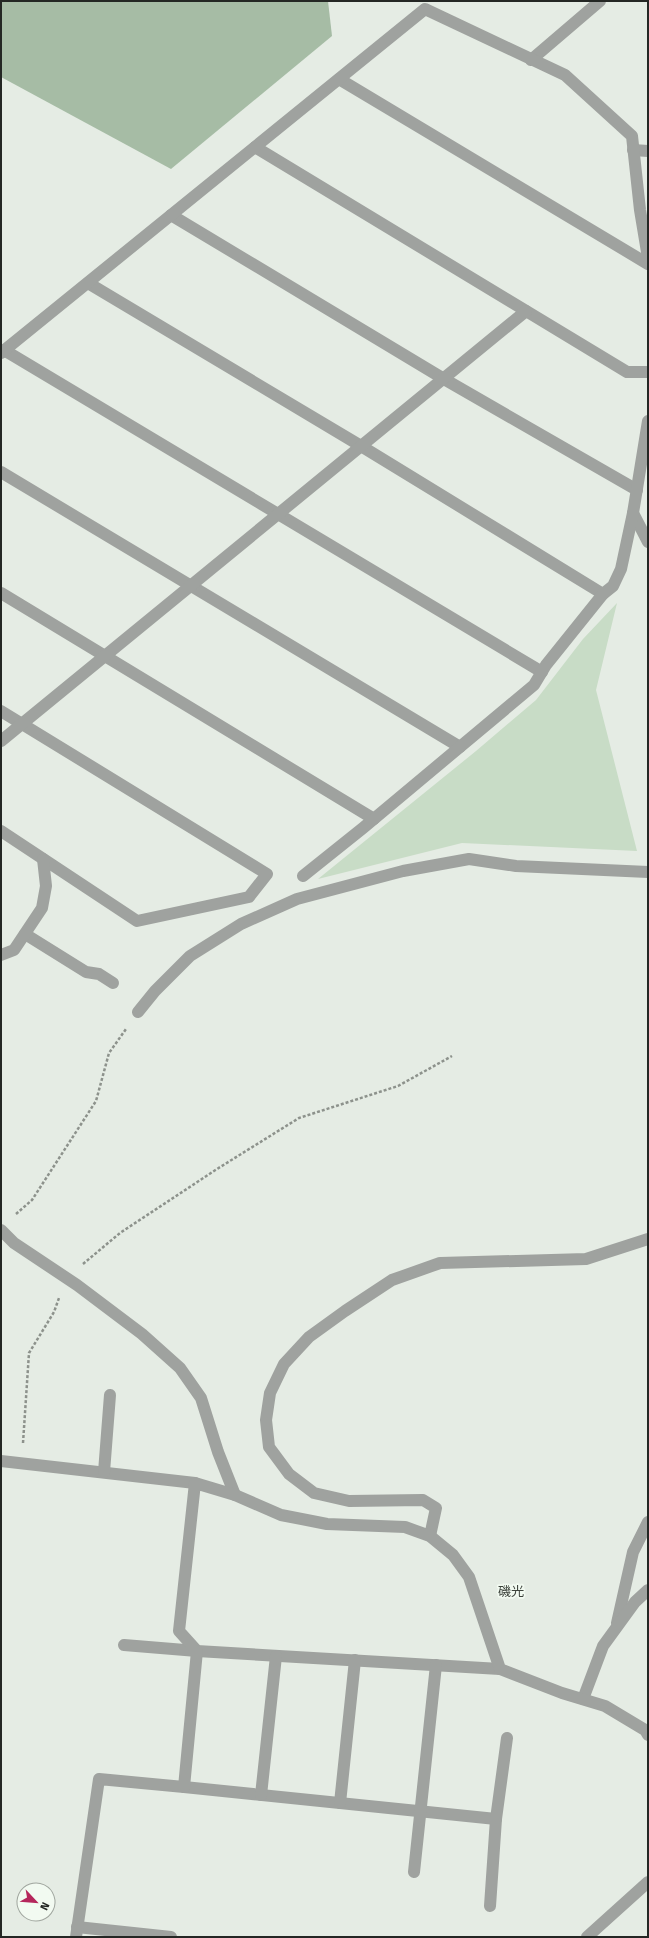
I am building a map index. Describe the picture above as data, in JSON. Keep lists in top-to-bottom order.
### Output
{
  "districts": ["磯光"],
  "north": "bottom right"
}
